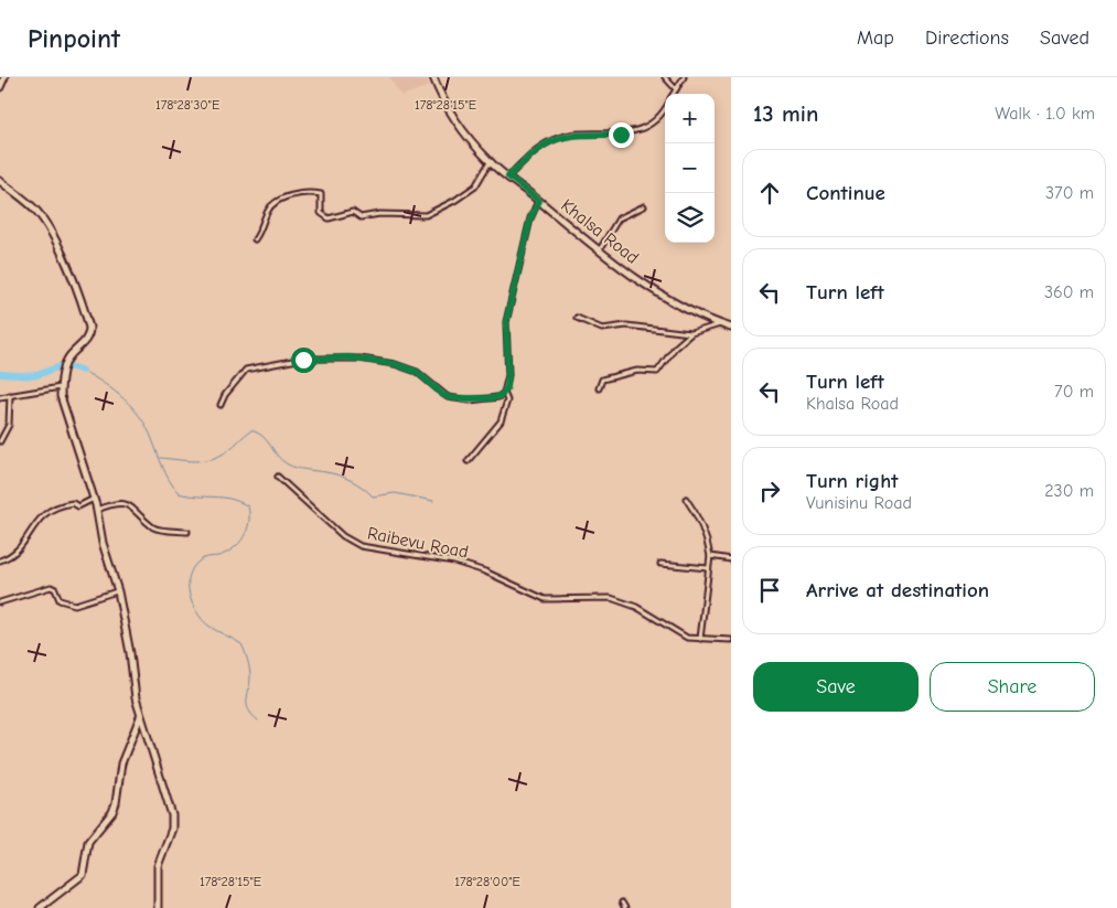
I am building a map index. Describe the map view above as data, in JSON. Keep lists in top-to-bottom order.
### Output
{
  "streets": {
    "street": ["Khalsa Road", "Raibevu Road"]
  },
  "page": {
    "header": "Pinpoint",
    "nav": ["Map", "Directions", "Saved"],
    "heading": ["13 min", "Walk · 1.0 km"],
    "map_buttons": ["+", "−"],
    "list": [
      ["Continue", "370 m"],
      ["Turn left", "360 m"],
      ["Turn left", "Khalsa Road", "70 m"],
      ["Turn right", "Vunisinu Road", "230 m"],
      "Arrive at destination"
    ],
    "buttons": ["Save", "Share"]
  },
  "coordinates": ["178°28'30\"E", "178°28'15\"E", "178°28'00\"E"]
}
